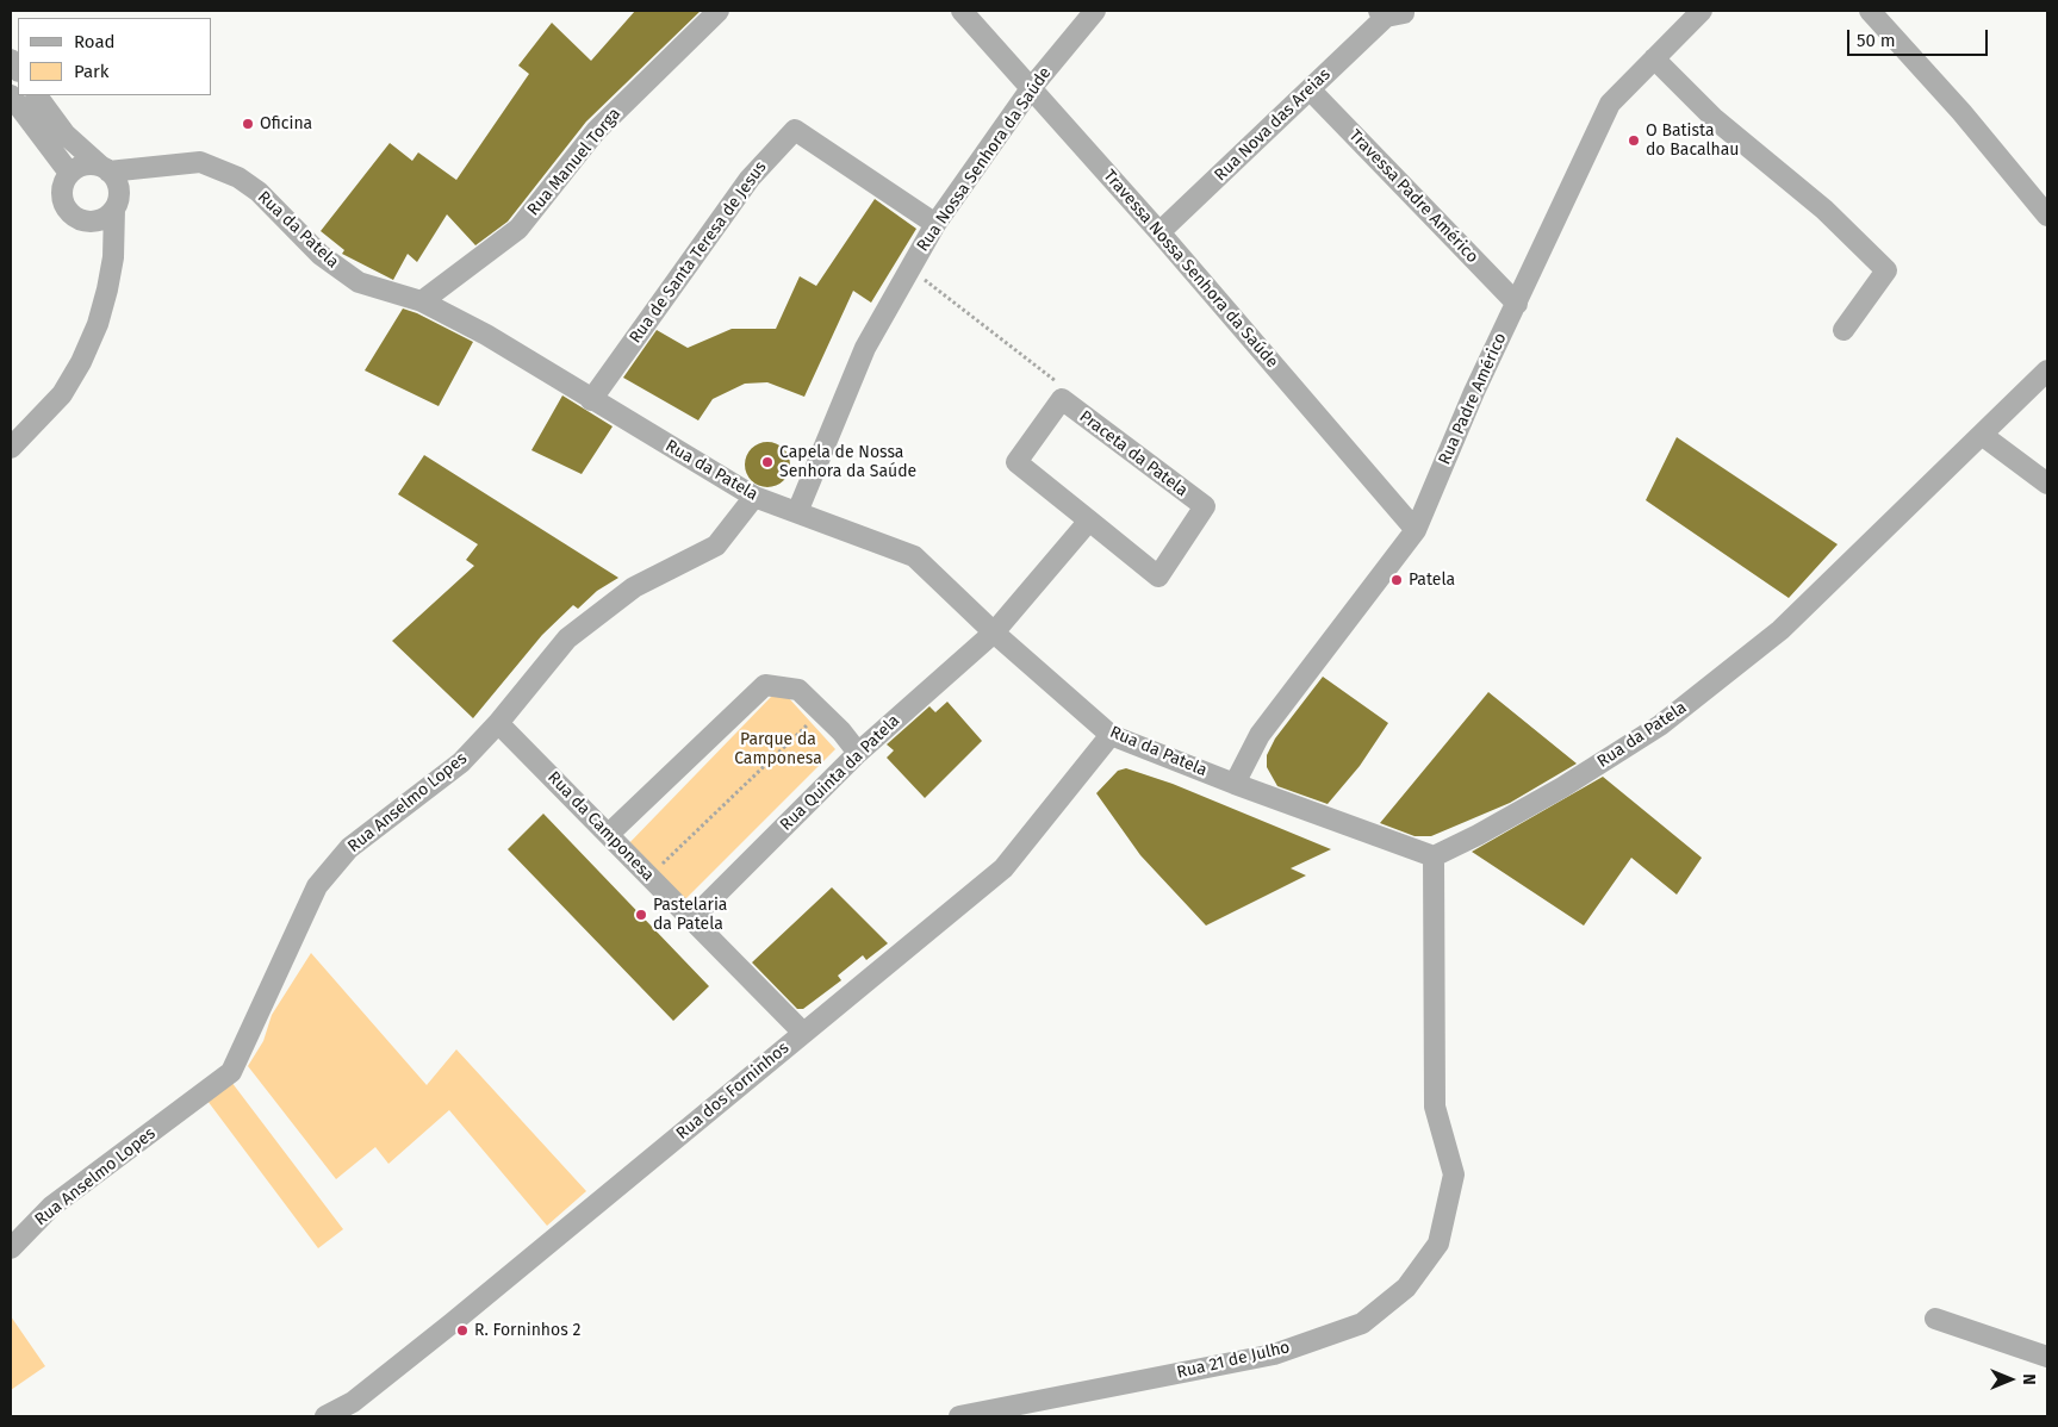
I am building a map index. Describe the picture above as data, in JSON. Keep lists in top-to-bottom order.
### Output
{
  "streets": {
    "street": [
      "Rua Nova das Areias",
      "Rua Nossa Senhora da Saúde",
      "Rua Manuel Torga",
      "Travessa Padre Américo",
      "Rua da Patela",
      "Rua de Santa Teresa de Jesus",
      "Travessa Nossa Senhora da Saúde",
      "Rua Padre Américo",
      "Praceta da Patela",
      "Rua Quinta da Patela",
      "Rua Anselmo Lopes",
      "Rua da Camponesa",
      "Rua dos Forninhos",
      "Rua 21 de Julho"
    ]
  },
  "crossings": [
    ["Rua Nova das Areias", "Travessa Padre Américo"],
    ["Rua Nova das Areias", "Travessa Nossa Senhora da Saúde"],
    ["Rua Nossa Senhora da Saúde", "Rua da Patela"],
    ["Rua Nossa Senhora da Saúde", "Rua de Santa Teresa de Jesus"],
    ["Rua Nossa Senhora da Saúde", "Travessa Nossa Senhora da Saúde"],
    ["Rua Manuel Torga", "Rua da Patela"],
    ["Travessa Padre Américo", "Rua Padre Américo"],
    ["Rua da Patela", "Rua de Santa Teresa de Jesus"],
    ["Rua da Patela", "Rua Padre Américo"],
    ["Rua da Patela", "Rua Quinta da Patela"],
    ["Rua da Patela", "Rua Anselmo Lopes"],
    ["Rua da Patela", "Rua dos Forninhos"],
    ["Rua da Patela", "Rua 21 de Julho"],
    ["Travessa Nossa Senhora da Saúde", "Rua Padre Américo"],
    ["Rua Quinta da Patela", "Rua da Camponesa"],
    ["Rua Anselmo Lopes", "Rua da Camponesa"],
    ["Rua da Camponesa", "Rua dos Forninhos"]
  ],
  "parks": ["Parque da Camponesa"],
  "places": [
    "Oficina",
    "O Batista do Bacalhau",
    "Capela de Nossa Senhora da Saúde",
    "Patela",
    "Pastelaria da Patela",
    "R. Forninhos 2"
  ],
  "legend": ["Road", "Park"],
  "scale_bar": "50 m",
  "north": "right"
}
